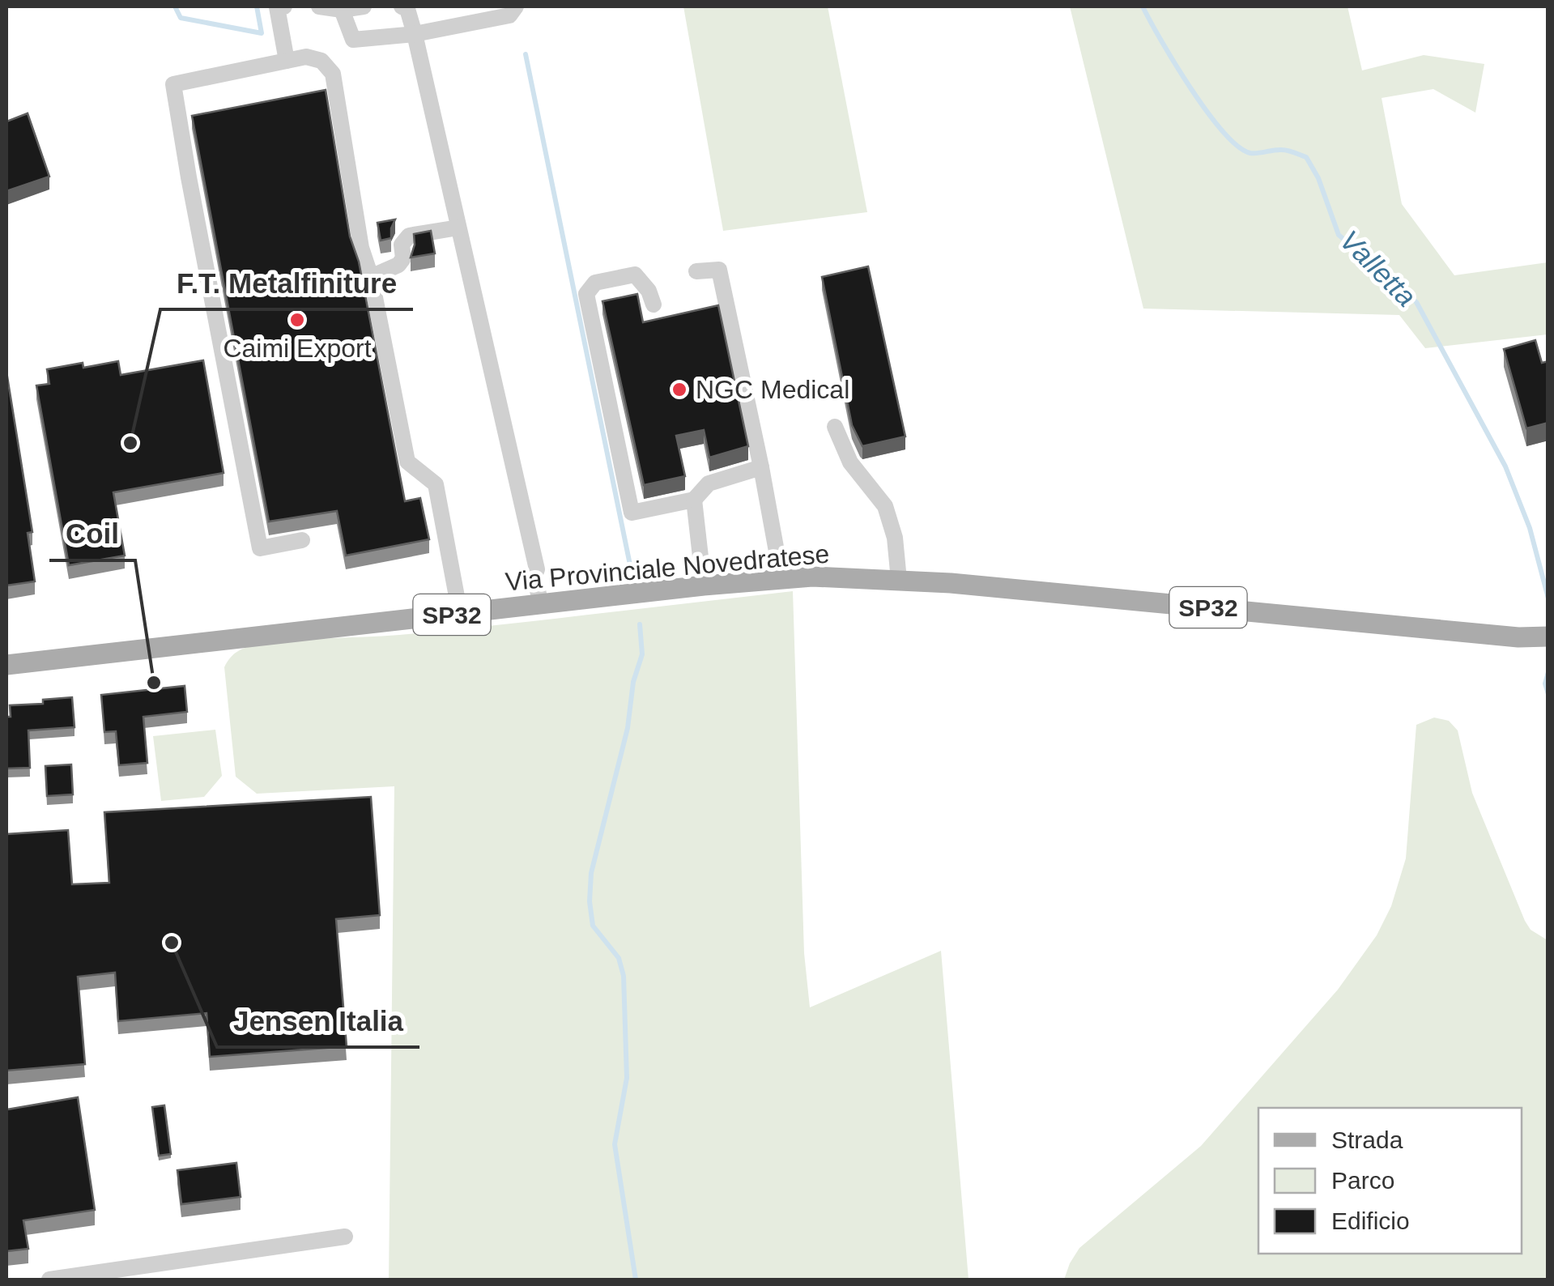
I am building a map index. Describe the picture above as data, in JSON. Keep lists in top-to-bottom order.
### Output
{
  "streets": {
    "main road": ["Via Provinciale Novedratese", "SP32"]
  },
  "crossings": [
    ["Via Provinciale Novedratese", "SP32"]
  ],
  "water": ["Valletta"],
  "places": [
    "Caimi Export",
    "NGC Medical",
    "F.T. Metalfiniture",
    "Coil",
    "Jensen Italia"
  ],
  "legend": ["Strada", "Parco", "Edificio"]
}
